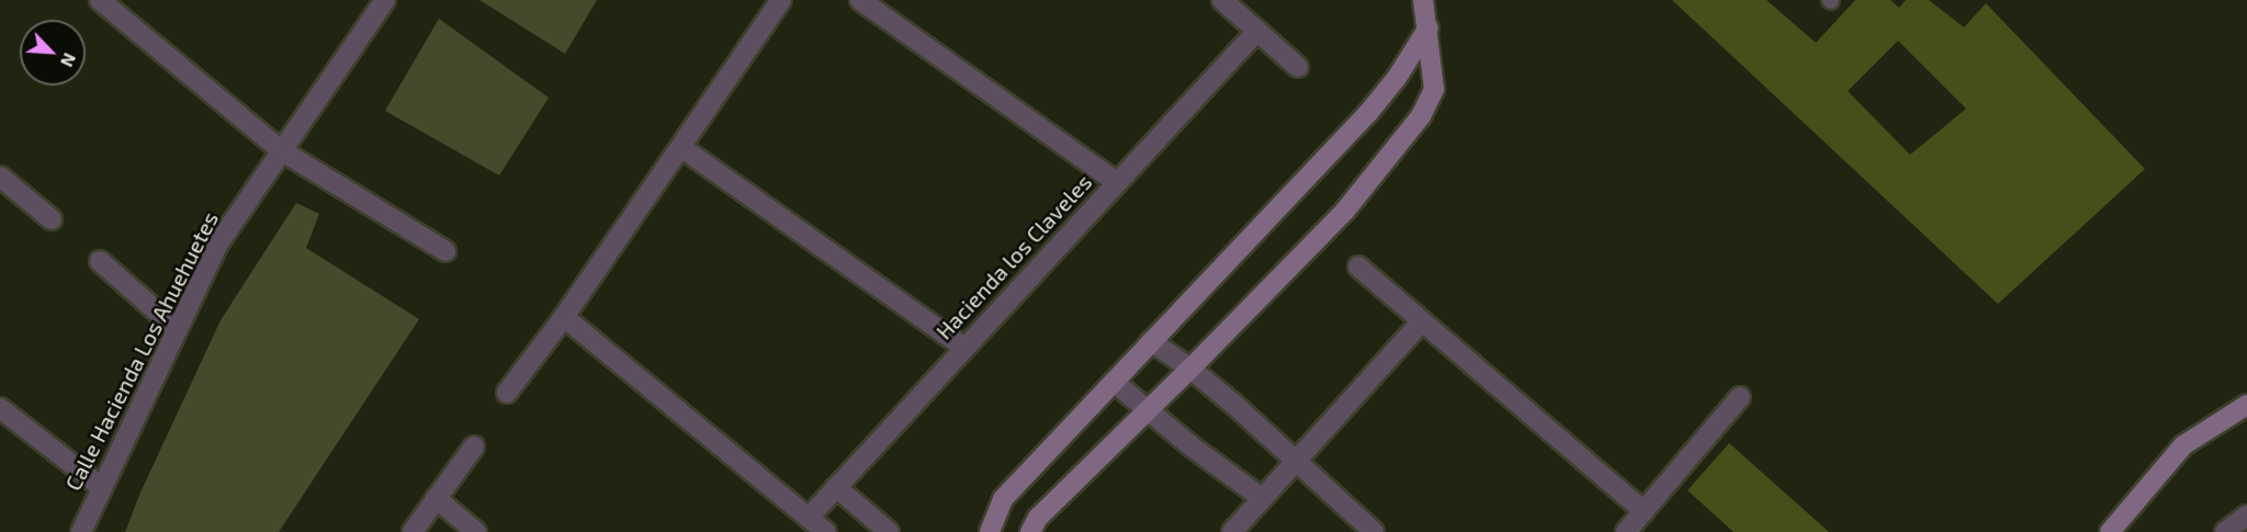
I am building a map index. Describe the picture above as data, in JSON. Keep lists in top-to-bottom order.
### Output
{
  "streets": {
    "street": ["Hacienda los Claveles", "Calle Hacienda Los Ahuehuetes"]
  },
  "north": "bottom right"
}
